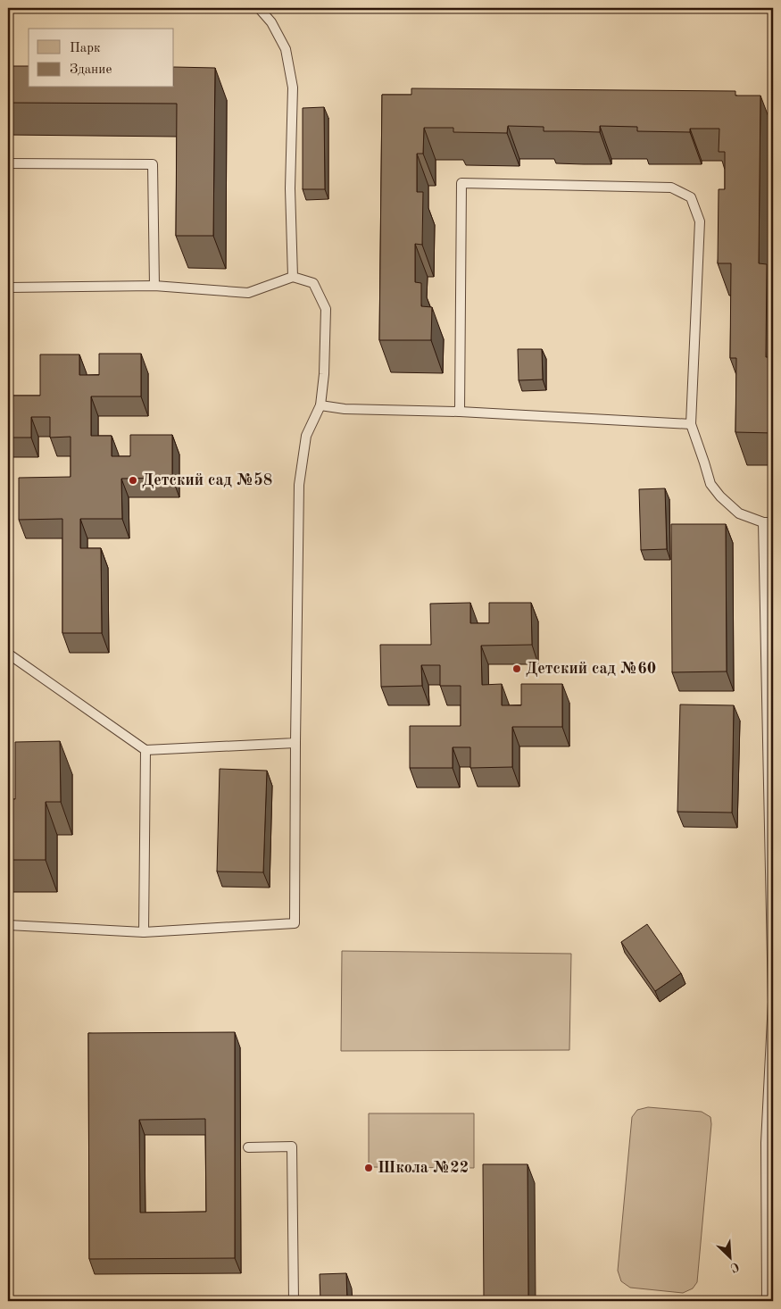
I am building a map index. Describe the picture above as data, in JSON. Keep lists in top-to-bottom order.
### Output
{
  "places": ["Детский сад №58", "Детский сад №60", "Школа №22"],
  "legend": ["Парк", "Здание"],
  "north": "bottom right"
}
